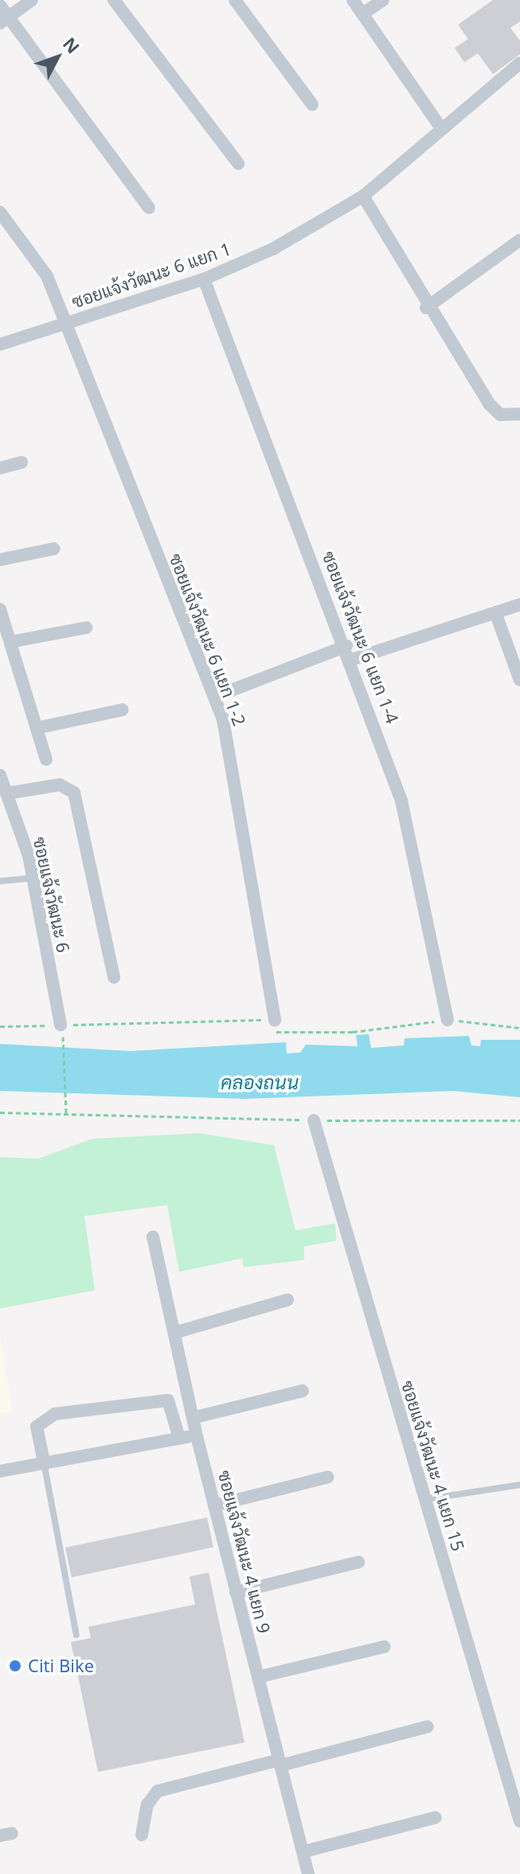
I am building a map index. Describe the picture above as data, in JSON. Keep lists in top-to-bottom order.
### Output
{
  "streets": {
    "street": [
      "ซอยแจ้งวัฒนะ 6 แยก 1",
      "ซอยแจ้งวัฒนะ 6 แยก 1-4",
      "ซอยแจ้งวัฒนะ 6 แยก 1-2",
      "ซอยแจ้งวัฒนะ 6",
      "ซอยแจ้งวัฒนะ 4 แยก 15",
      "ซอยแจ้งวัฒนะ 4 แยก 9"
    ]
  },
  "crossings": [
    ["ซอยแจ้งวัฒนะ 6 แยก 1", "ซอยแจ้งวัฒนะ 6 แยก 1-4"],
    ["ซอยแจ้งวัฒนะ 6 แยก 1", "ซอยแจ้งวัฒนะ 6 แยก 1-2"]
  ],
  "water": ["คลองถนน"],
  "places": ["Citi Bike"],
  "north": "top right"
}
